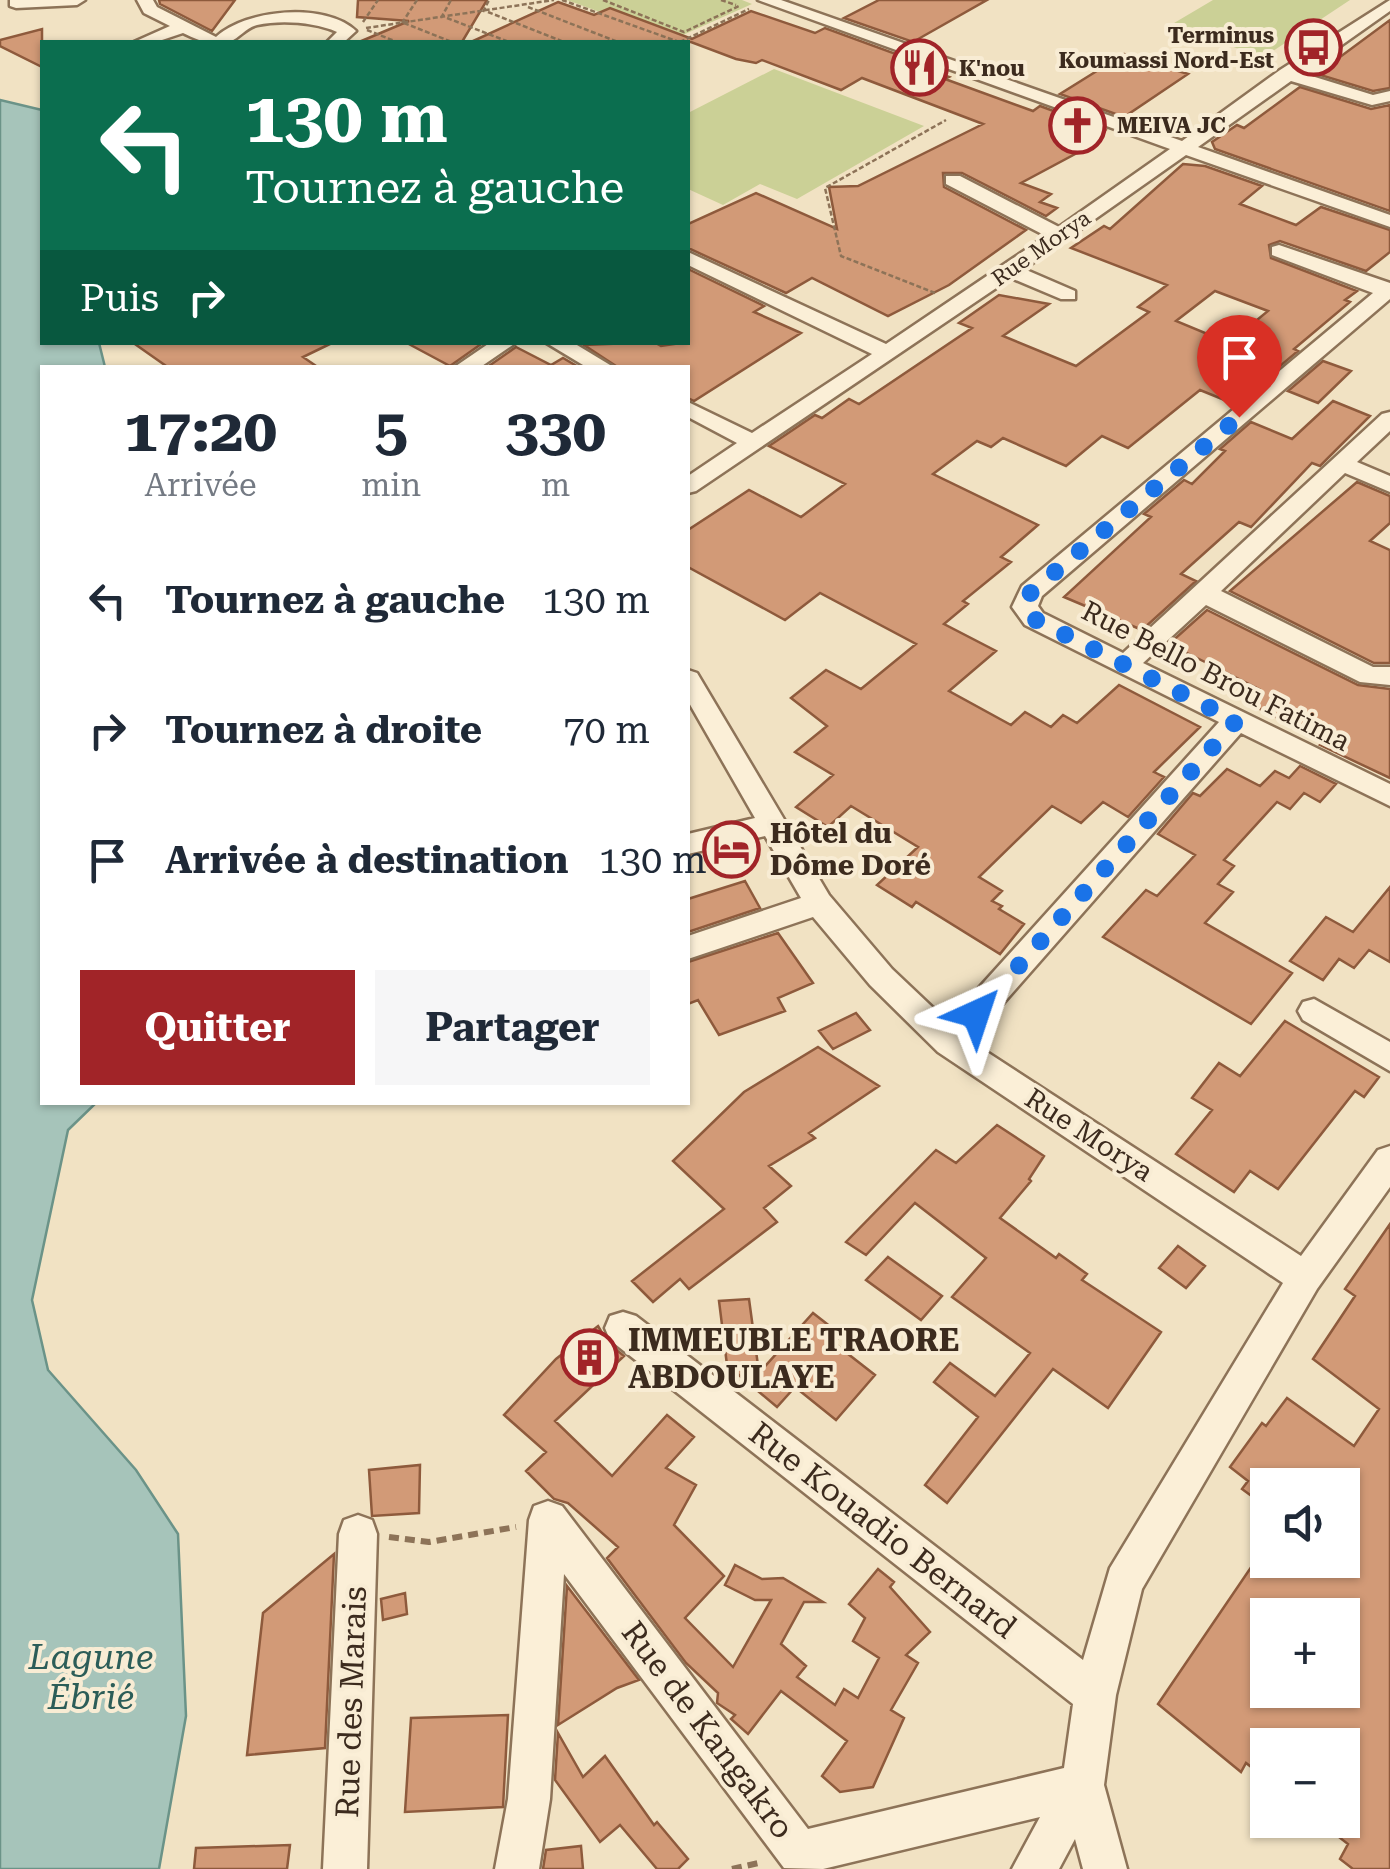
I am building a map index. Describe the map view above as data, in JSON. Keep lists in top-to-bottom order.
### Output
{
  "streets": {
    "street": [
      "Rue Morya",
      "Rue Bello Brou Fatima",
      "Rue Kouadio Bernard",
      "Rue des Marais",
      "Rue de Kangakro"
    ]
  },
  "water": ["Lagune Ébrié"],
  "places": {
    "bus stop": ["Terminus Koumassi Nord-Est"],
    "restaurant": ["K'nou"],
    "church": ["MEIVA JC"],
    "hotel": ["Hôtel du Dôme Doré"],
    "building": ["IMMEUBLE TRAORE ABDOULAYE"]
  },
  "page": {
    "turn": ["130 m", "Tournez à gauche"],
    "then": "Puis",
    "eta": [
      "17:20",
      "Arrivée",
      "5",
      "min",
      "330",
      "m"
    ],
    "list": [
      {
        "name": "Tournez à gauche",
        "value": "130 m"
      },
      {
        "name": "Tournez à droite",
        "value": "70 m"
      },
      {
        "name": "Arrivée à destination",
        "value": "130 m"
      }
    ],
    "buttons": ["Quitter", "Partager"],
    "map_buttons": ["+", "−"]
  }
}
